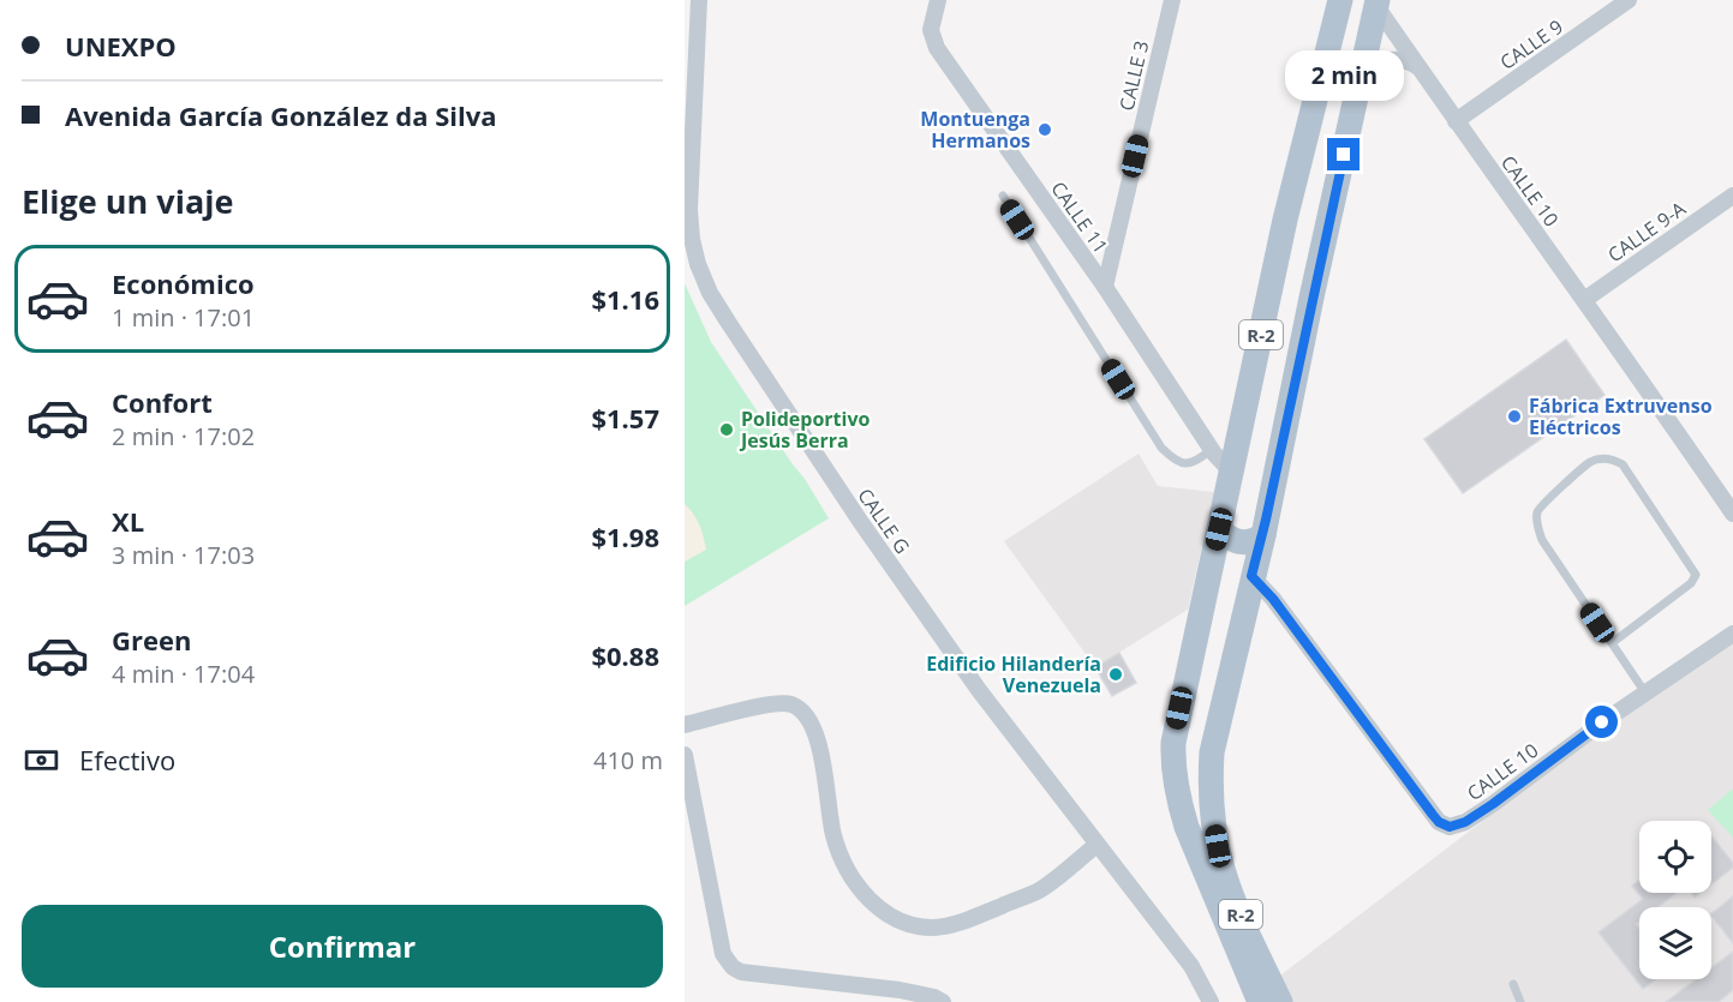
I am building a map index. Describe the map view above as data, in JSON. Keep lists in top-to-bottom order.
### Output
{
  "streets": {
    "main road": ["R-2"],
    "street": [
      "CALLE 9",
      "CALLE 3",
      "CALLE 10",
      "CALLE 11",
      "CALLE 9-A",
      "CALLE G"
    ]
  },
  "crossings": [
    ["CALLE 9", "CALLE 10"],
    ["CALLE 3", "CALLE 11"],
    ["CALLE 10", "CALLE 9-A"],
    ["CALLE 10", "R-2"],
    ["CALLE 11", "R-2"]
  ],
  "places": [
    "Montuenga Hermanos",
    "Fábrica Extruvenso Eléctricos",
    "Polideportivo Jesús Berra",
    "Edificio Hilandería Venezuela"
  ],
  "page": {
    "banner": ["UNEXPO", "Avenida García González da Silva"],
    "bubble": "2 min",
    "heading": "Elige un viaje",
    "list": [
      {
        "name": "Económico",
        "note": "1 min · 17:01",
        "value": "$1.16"
      },
      {
        "name": "Confort",
        "note": "2 min · 17:02",
        "value": "$1.57"
      },
      {
        "name": "XL",
        "note": "3 min · 17:03",
        "value": "$1.98"
      },
      {
        "name": "Green",
        "note": "4 min · 17:04",
        "value": "$0.88"
      }
    ],
    "pay": ["Efectivo", "410 m"],
    "buttons": "Confirmar"
  }
}
